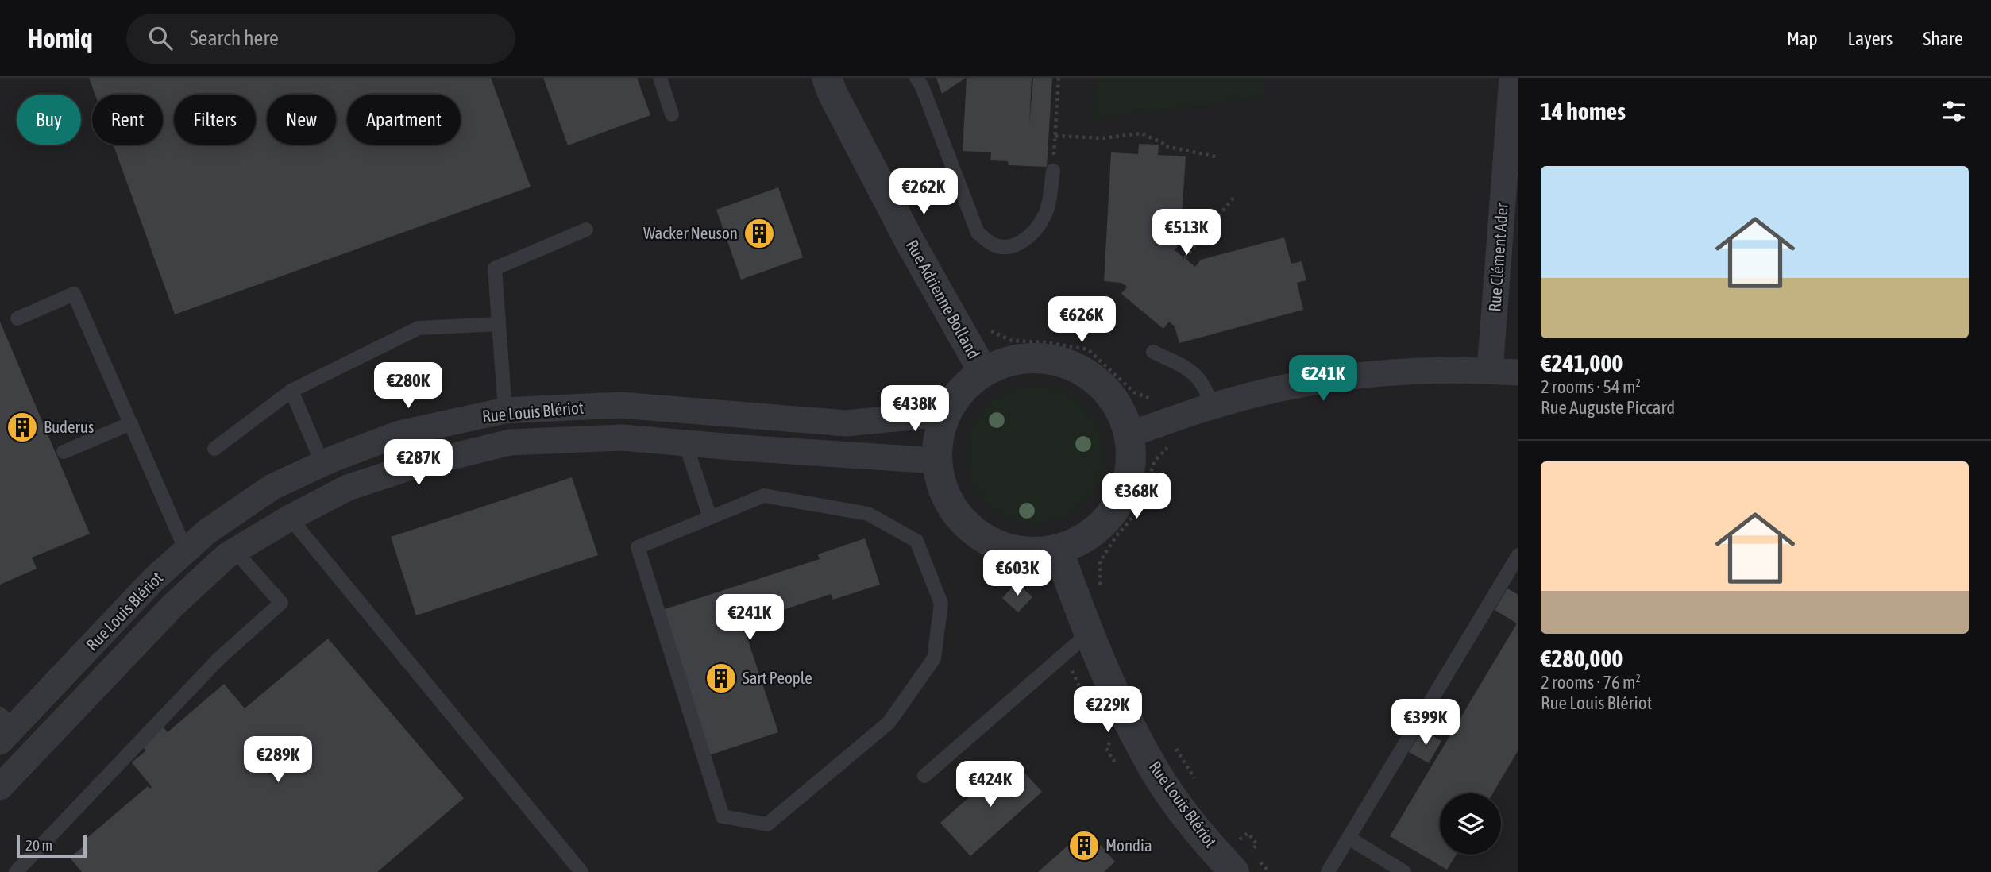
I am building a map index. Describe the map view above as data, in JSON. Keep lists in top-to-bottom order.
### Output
{
  "streets": {
    "street": ["Rue Clément Ader", "Rue Adrienne Bolland", "Rue Louis Blériot"]
  },
  "crossings": [
    ["Rue Adrienne Bolland", "Rue Louis Blériot"]
  ],
  "places": {
    "building": [
      "Wacker Neuson",
      "Buderus",
      "Sart People",
      "Mondia"
    ]
  },
  "scale_bar": "20 m",
  "page": {
    "header": "Homiq",
    "search": "Search here",
    "nav": ["Map", "Layers", "Share"],
    "heading": "14 homes",
    "chip": [
      "Buy",
      "Rent",
      "Filters",
      "New",
      "Apartment"
    ],
    "list": [
      {
        "name": "€241,000",
        "note": "2 rooms · 54 m² · Rue Auguste Piccard"
      },
      {
        "name": "€280,000",
        "note": "2 rooms · 76 m² · Rue Louis Blériot"
      }
    ],
    "price": [
      "€262K",
      "€513K",
      "€626K",
      "€241K",
      "€280K",
      "€438K",
      "€287K",
      "€368K",
      "€603K",
      "€241K",
      "€229K",
      "€399K",
      "€289K",
      "€424K"
    ],
    "scale": "20 m"
  }
}
